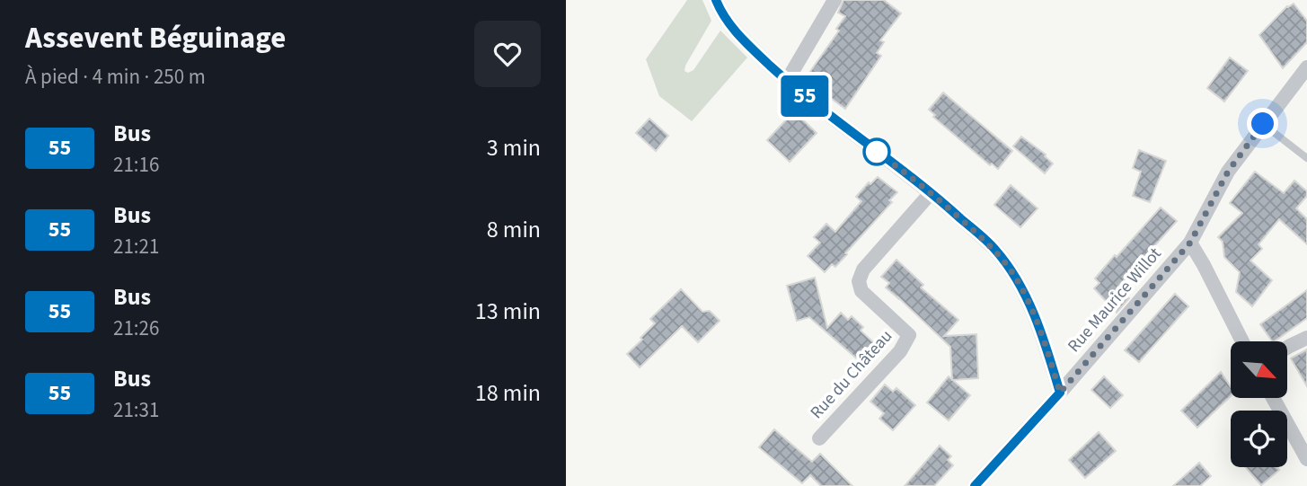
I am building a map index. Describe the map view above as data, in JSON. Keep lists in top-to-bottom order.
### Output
{
  "streets": {
    "street": ["Rue Maurice Willot", "Rue du Château"]
  },
  "lines": ["bus line 55"],
  "north": "bottom right",
  "page": {
    "heading": ["Assevent Béguinage", "À pied · 4 min · 250 m"],
    "on_map": "55",
    "list": [
      {
        "mark": "55",
        "name": "Bus",
        "note": "21:16",
        "value": "3 min"
      },
      {
        "mark": "55",
        "name": "Bus",
        "note": "21:21",
        "value": "8 min"
      },
      {
        "mark": "55",
        "name": "Bus",
        "note": "21:26",
        "value": "13 min"
      },
      {
        "mark": "55",
        "name": "Bus",
        "note": "21:31",
        "value": "18 min"
      }
    ]
  }
}
